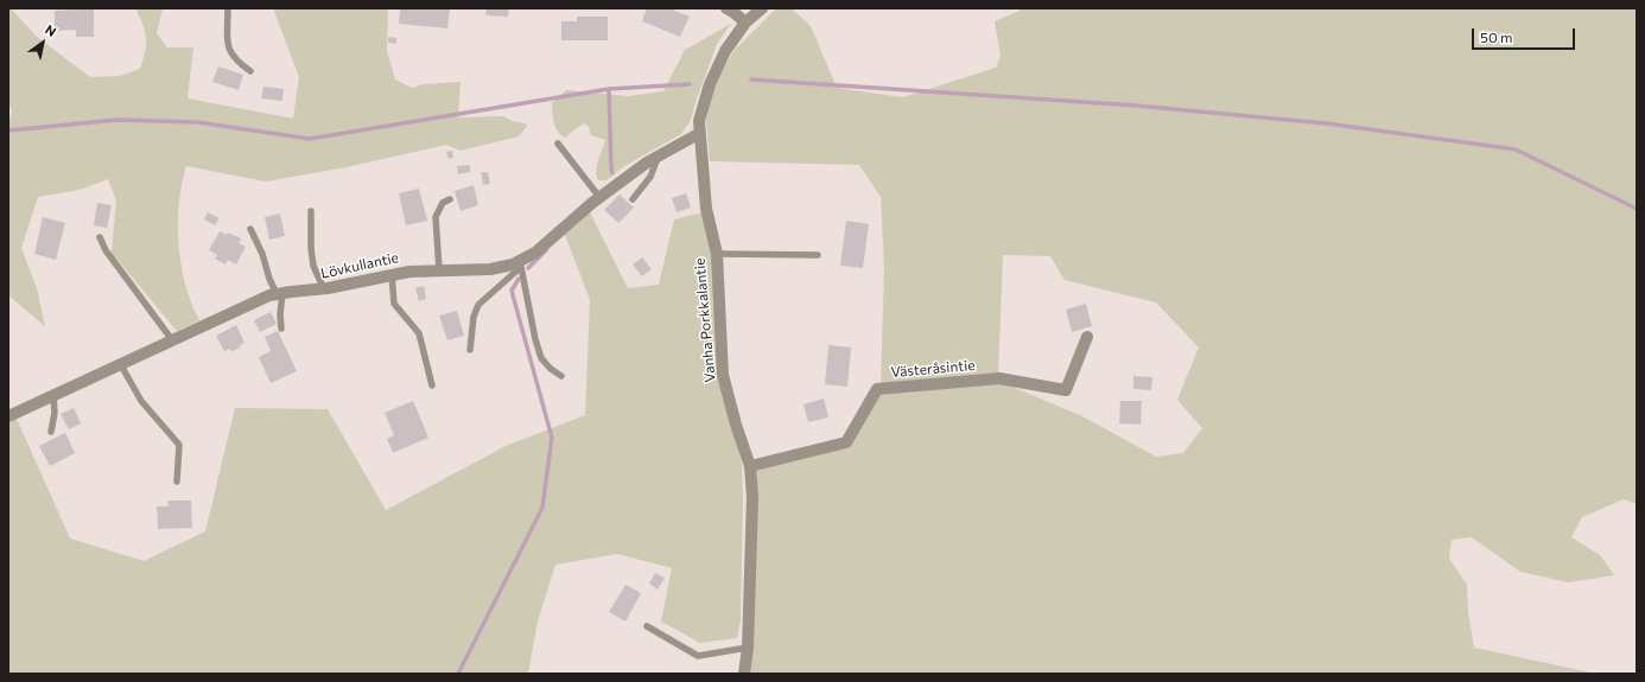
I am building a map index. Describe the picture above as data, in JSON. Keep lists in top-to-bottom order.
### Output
{
  "streets": {
    "street": ["Lövkullantie", "Vanha Porkkalantie", "Västeråsintie"]
  },
  "crossings": [
    ["Lövkullantie", "Vanha Porkkalantie"],
    ["Vanha Porkkalantie", "Västeråsintie"]
  ],
  "scale_bar": "50 m",
  "north": "top right"
}
